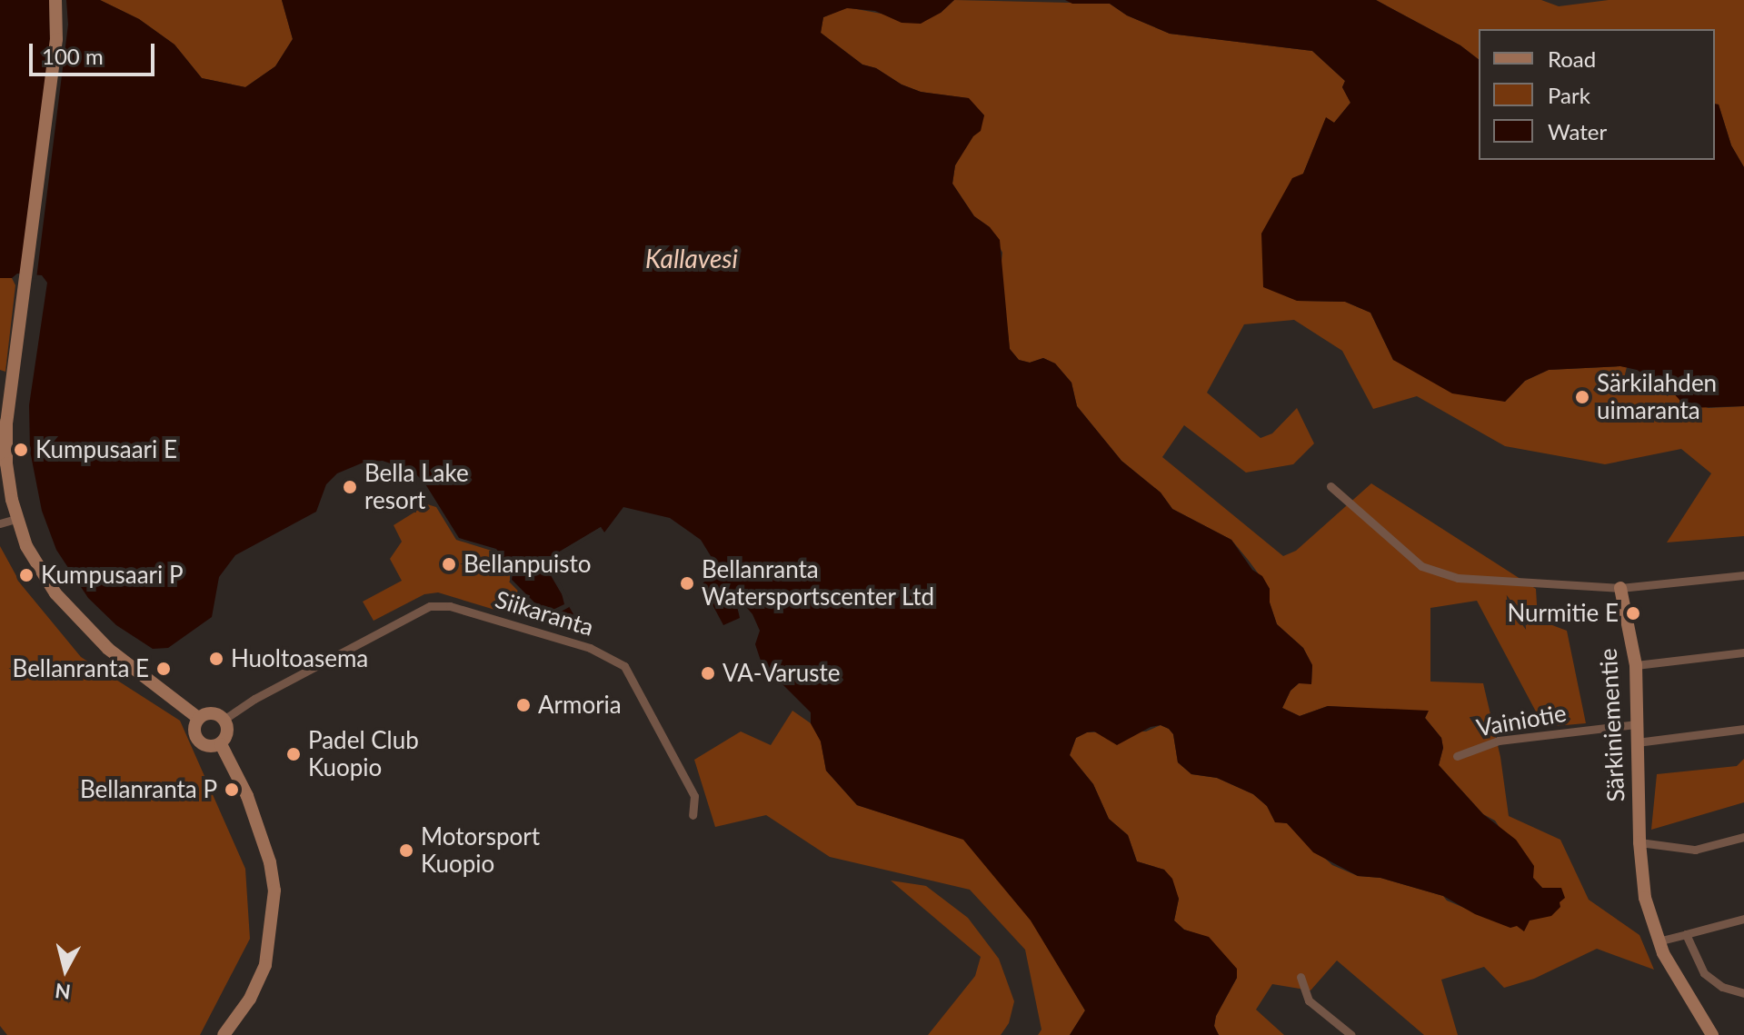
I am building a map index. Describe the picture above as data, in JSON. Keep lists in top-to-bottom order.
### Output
{
  "streets": {
    "main road": ["Särkiniementie"],
    "street": ["Siikaranta", "Vainiotie"]
  },
  "crossings": [
    ["Vainiotie", "Särkiniementie"]
  ],
  "water": ["Kallavesi"],
  "places": [
    "Särkilahden uimaranta",
    "Kumpusaari E",
    "Bella Lake resort",
    "Bellanpuisto",
    "Kumpusaari P",
    "Bellanranta Watersportscenter Ltd",
    "Nurmitie E",
    "Huoltoasema",
    "Bellanranta E",
    "VA-Varuste",
    "Armoria",
    "Padel Club Kuopio",
    "Bellanranta P",
    "Motorsport Kuopio"
  ],
  "legend": ["Road", "Park", "Water"],
  "scale_bar": "100 m",
  "north": "bottom"
}
